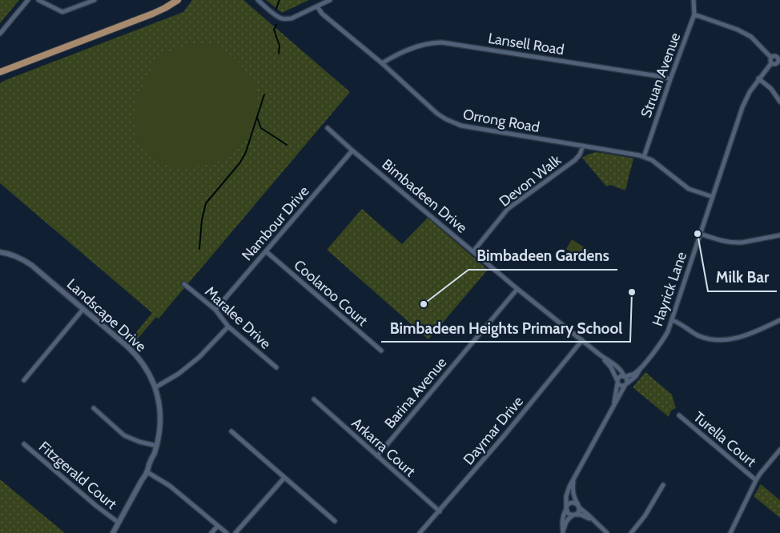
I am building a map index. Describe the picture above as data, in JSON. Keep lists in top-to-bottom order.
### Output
{
  "streets": {
    "street": [
      "Lansell Road",
      "Struan Avenue",
      "Orrong Road",
      "Devon Walk",
      "Bimbadeen Drive",
      "Nambour Drive",
      "Hayrick Lane",
      "Coolaroo Court",
      "Landscape Drive",
      "Maralee Drive",
      "Barina Avenue",
      "Daymar Drive",
      "Turella Court",
      "Arkarra Court",
      "Fitzgerald Court"
    ]
  },
  "crossings": [
    ["Lansell Road", "Struan Avenue"],
    ["Lansell Road", "Orrong Road"],
    ["Struan Avenue", "Orrong Road"],
    ["Orrong Road", "Devon Walk"],
    ["Orrong Road", "Hayrick Lane"],
    ["Devon Walk", "Bimbadeen Drive"],
    ["Bimbadeen Drive", "Nambour Drive"],
    ["Bimbadeen Drive", "Hayrick Lane"],
    ["Bimbadeen Drive", "Barina Avenue"],
    ["Bimbadeen Drive", "Daymar Drive"],
    ["Nambour Drive", "Coolaroo Court"],
    ["Nambour Drive", "Maralee Drive"],
    ["Landscape Drive", "Fitzgerald Court"],
    ["Barina Avenue", "Arkarra Court"],
    ["Daymar Drive", "Arkarra Court"]
  ],
  "places": ["Milk Bar", "Bimbadeen Heights Primary School", "Bimbadeen Gardens"]
}
